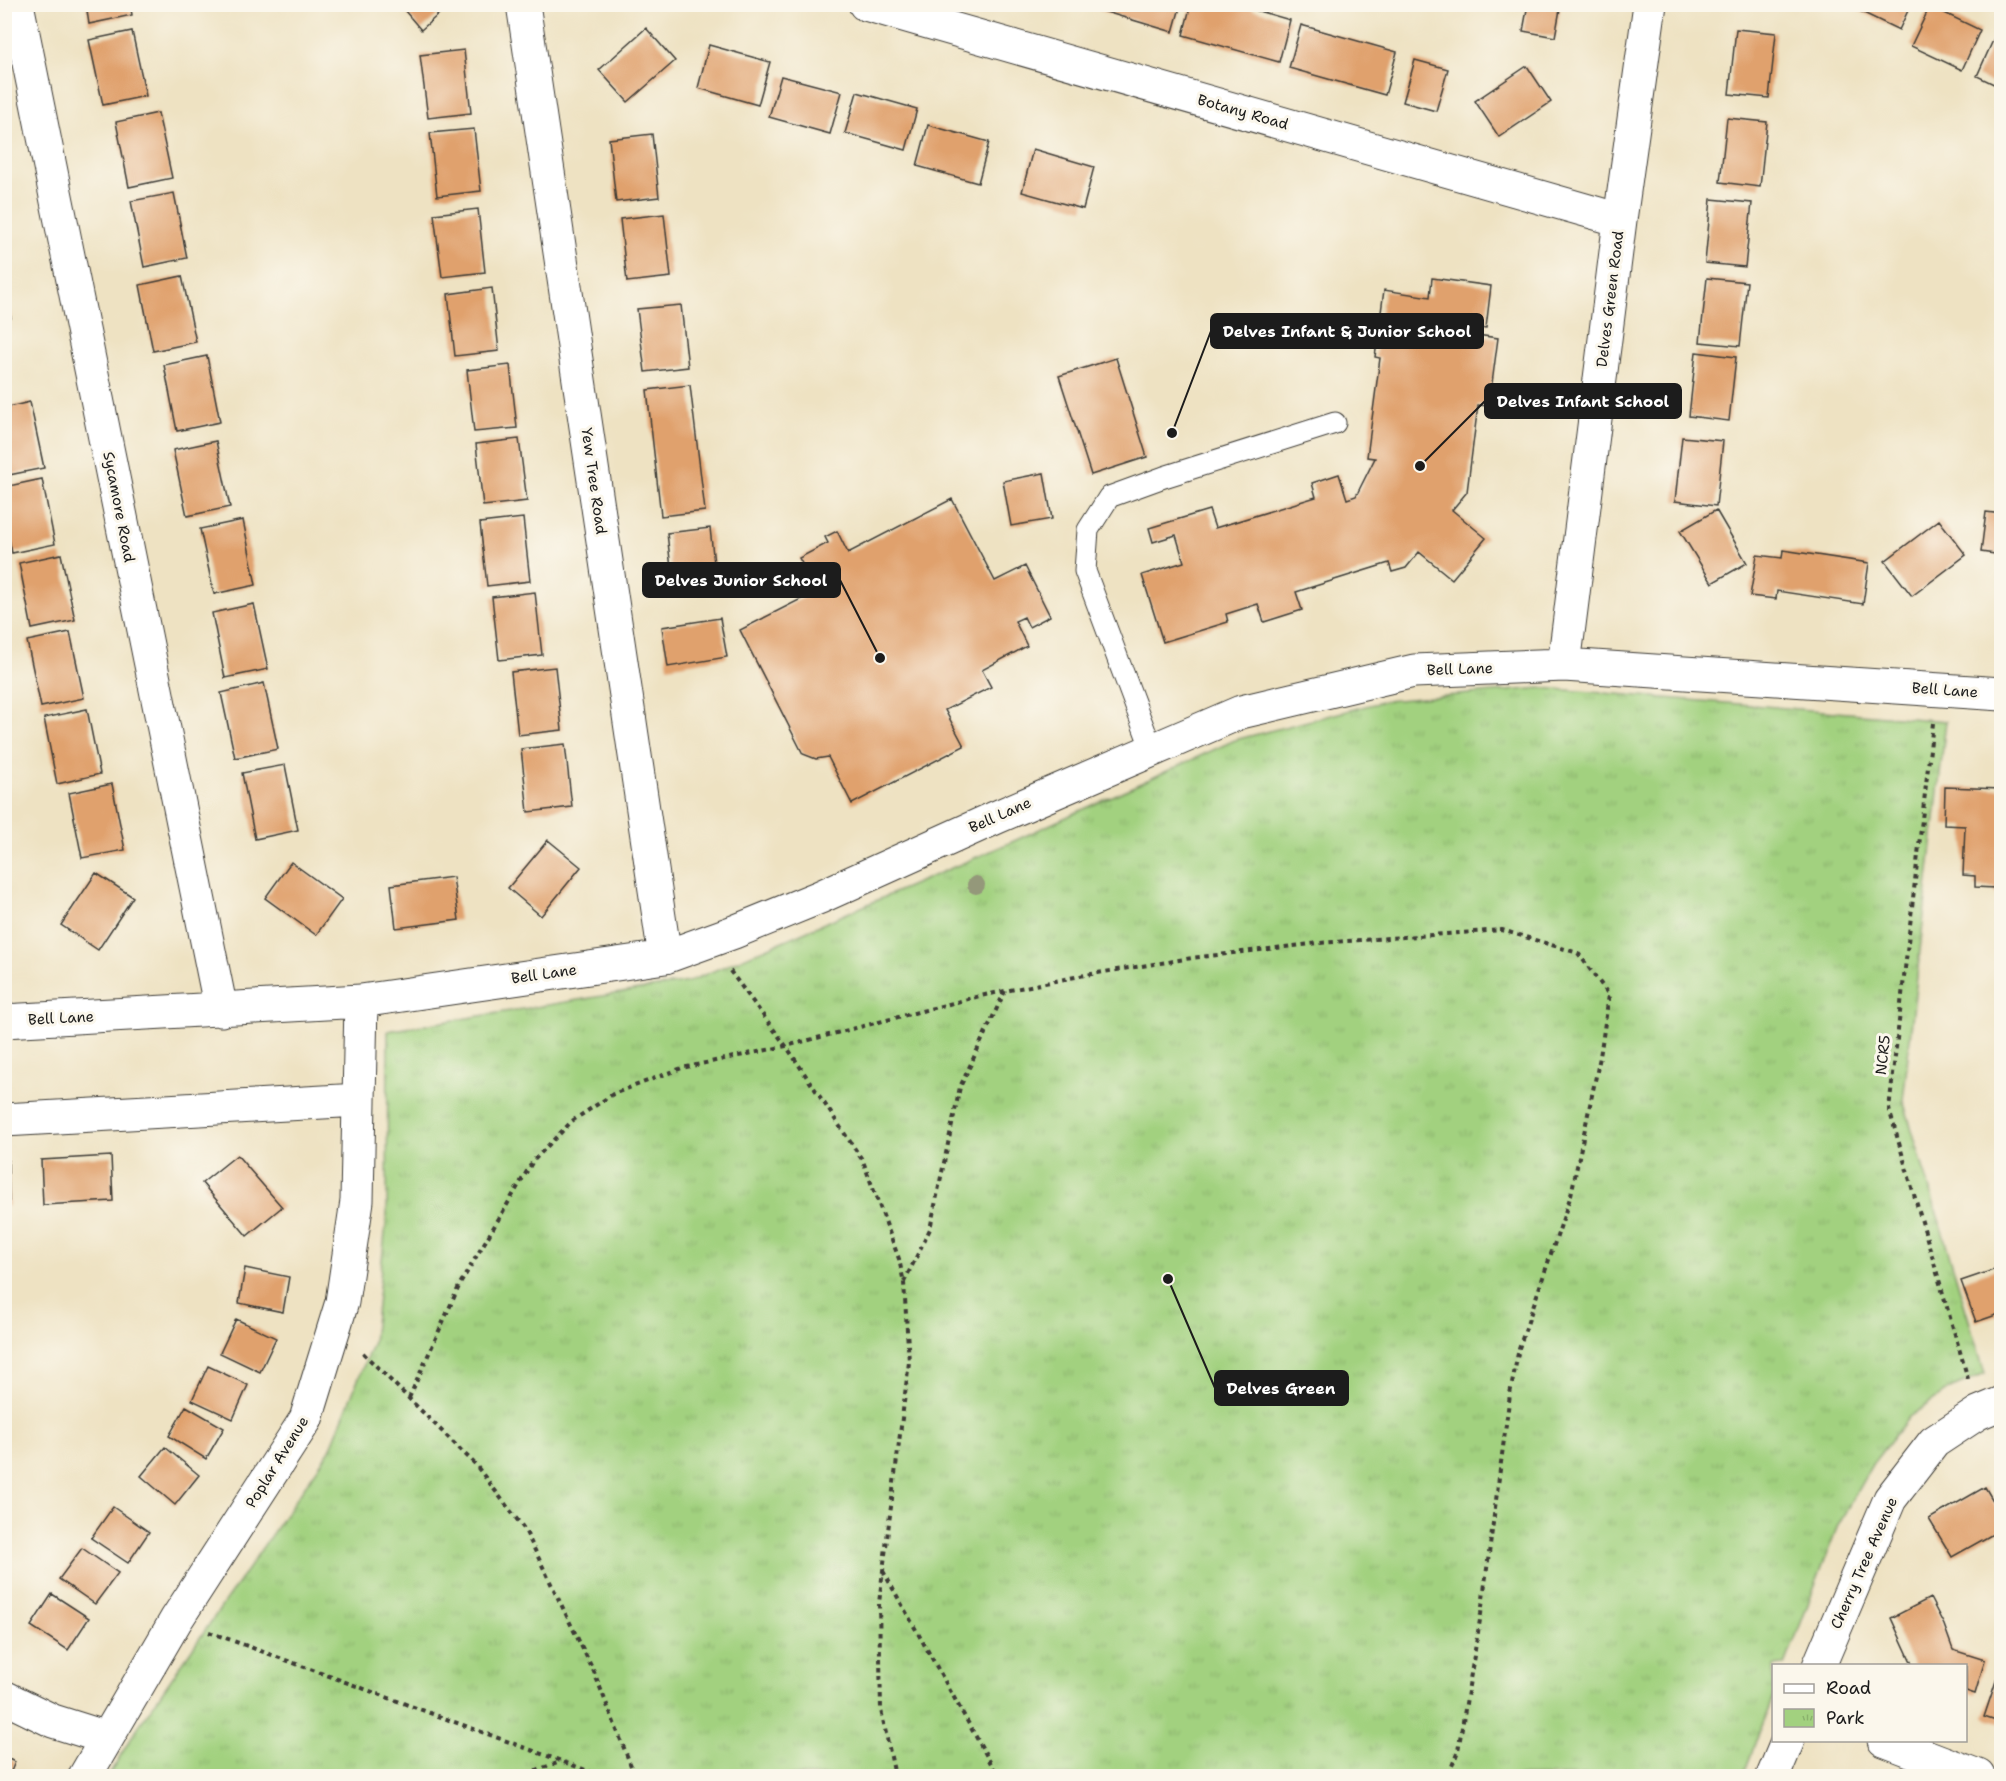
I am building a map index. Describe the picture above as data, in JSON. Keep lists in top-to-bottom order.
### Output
{
  "streets": {
    "street": [
      "Botany Road",
      "Delves Green Road",
      "Yew Tree Road",
      "Sycamore Road",
      "Bell Lane",
      "Poplar Avenue",
      "Cherry Tree Avenue"
    ],
    "path": ["NCR5"]
  },
  "crossings": [
    ["Botany Road", "Delves Green Road"],
    ["Delves Green Road", "Bell Lane"],
    ["Yew Tree Road", "Bell Lane"],
    ["Sycamore Road", "Bell Lane"],
    ["Bell Lane", "NCR5"],
    ["Bell Lane", "Poplar Avenue"],
    ["NCR5", "Cherry Tree Avenue"]
  ],
  "places": [
    "Delves Infant & Junior School",
    "Delves Infant School",
    "Delves Junior School",
    "Delves Green"
  ],
  "legend": ["Road", "Park"]
}
